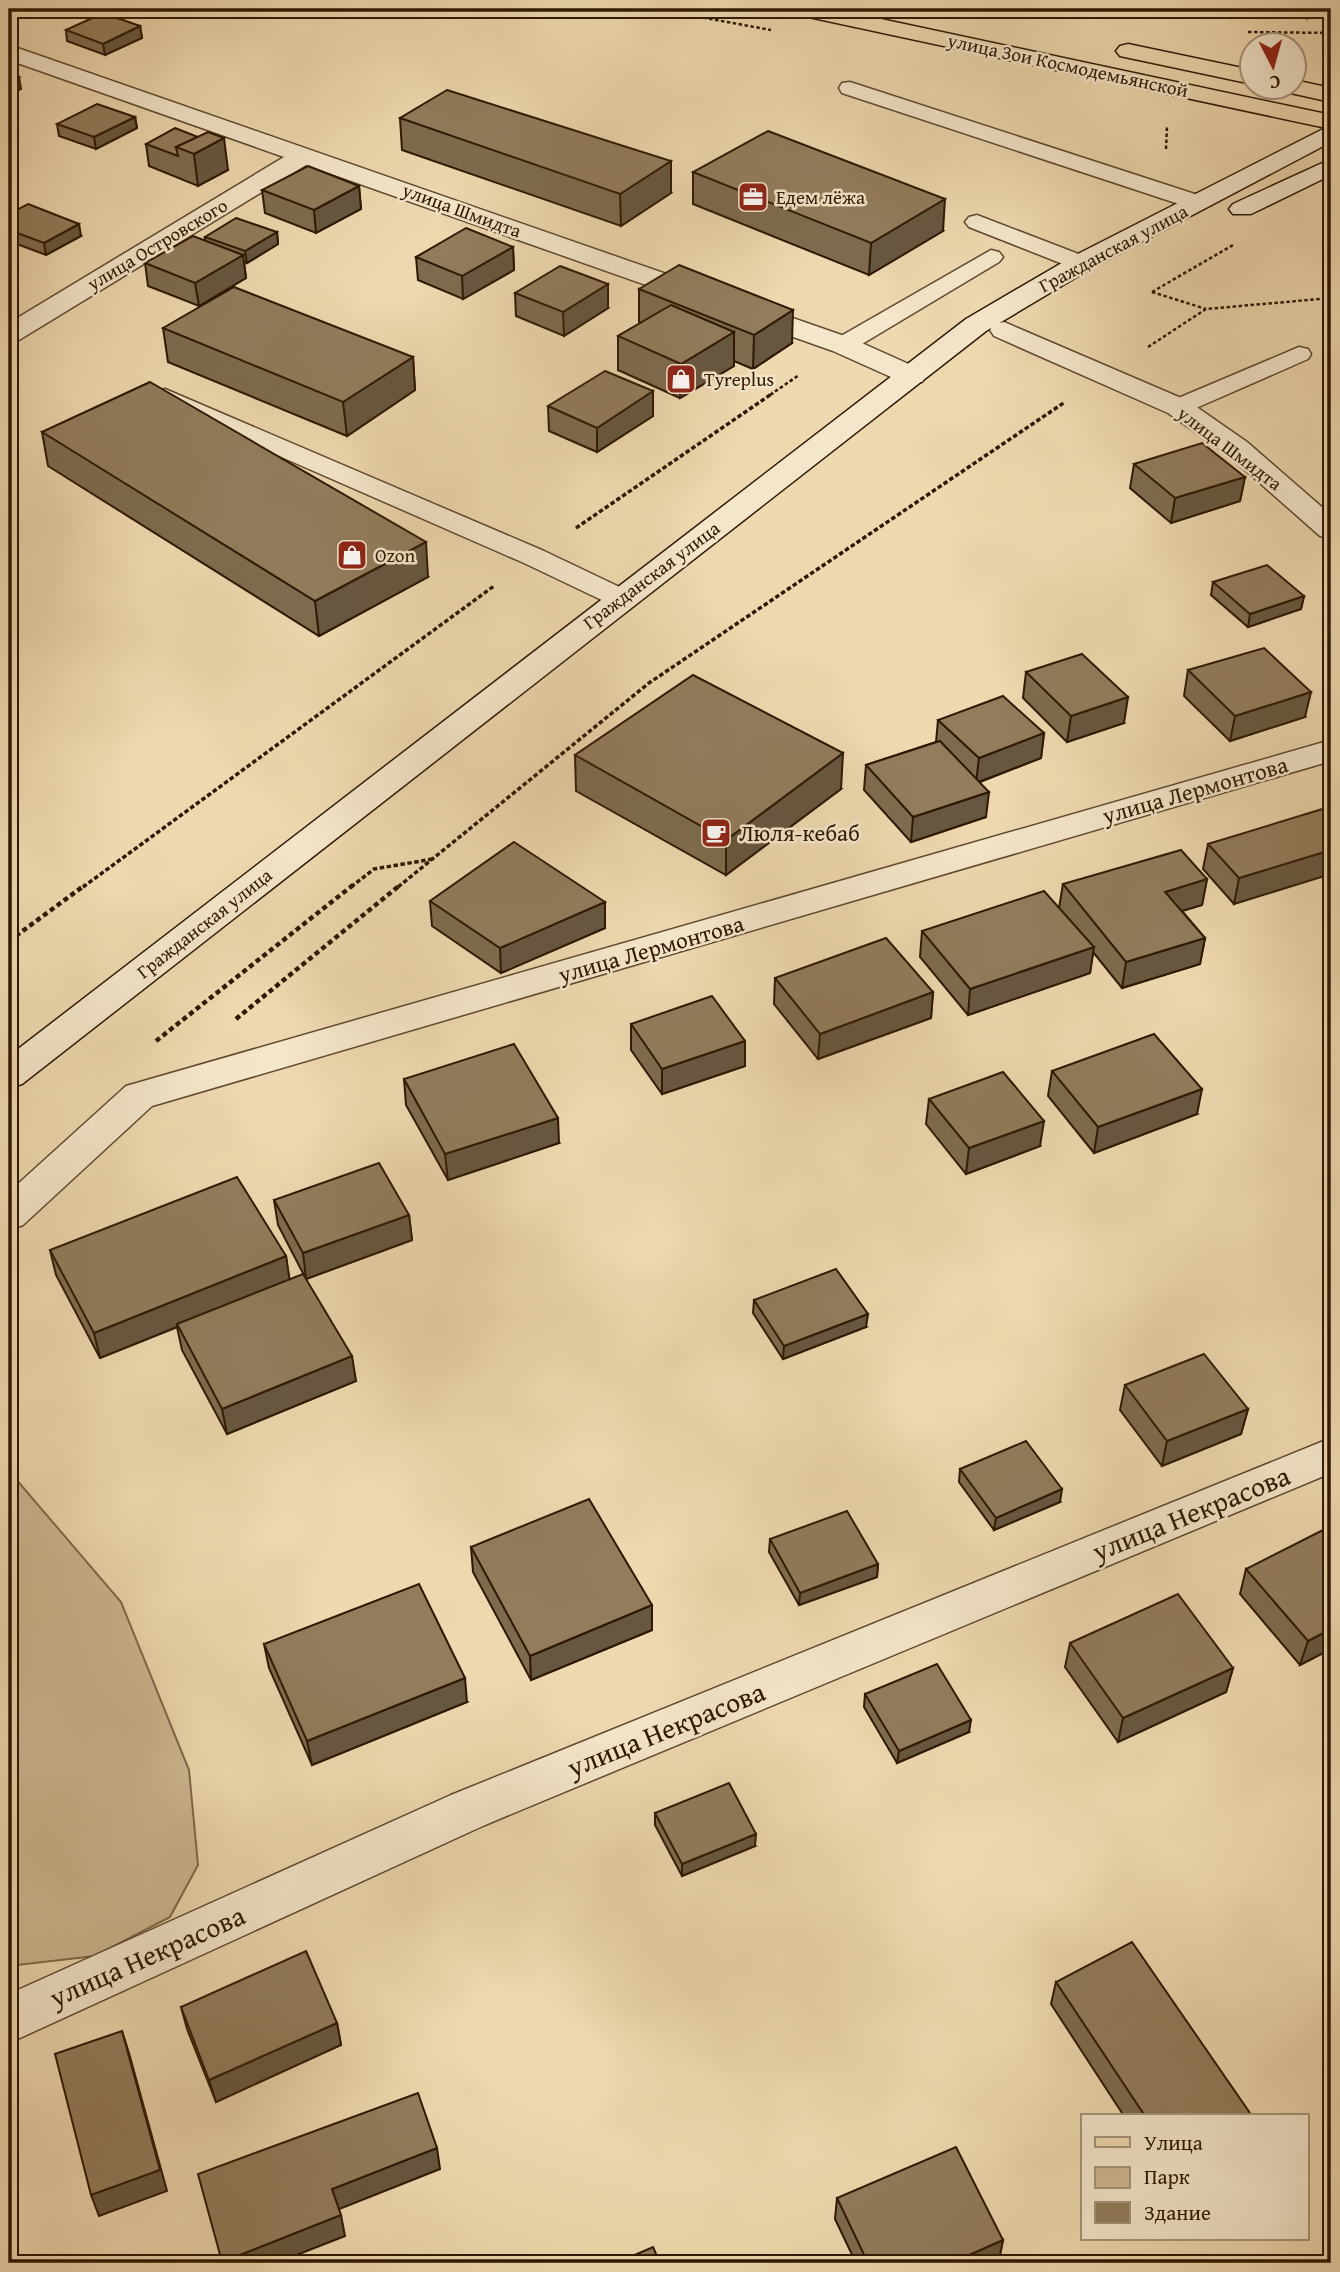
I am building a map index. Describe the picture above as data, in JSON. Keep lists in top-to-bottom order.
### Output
{
  "streets": {
    "main road": ["улица Зои Космодемьянской"],
    "street": [
      "улица Шмидта",
      "улица Островского",
      "Гражданская улица",
      "улица Лермонтова",
      "улица Некрасова"
    ]
  },
  "crossings": [
    ["улица Шмидта", "улица Островского"],
    ["улица Шмидта", "Гражданская улица"]
  ],
  "places": {
    "office": ["Едем лёжа"],
    "shop": ["Tyreplus", "Ozon"],
    "cafe": ["Люля-кебаб"]
  },
  "legend": ["Улица", "Парк", "Здание"],
  "north": "bottom"
}
